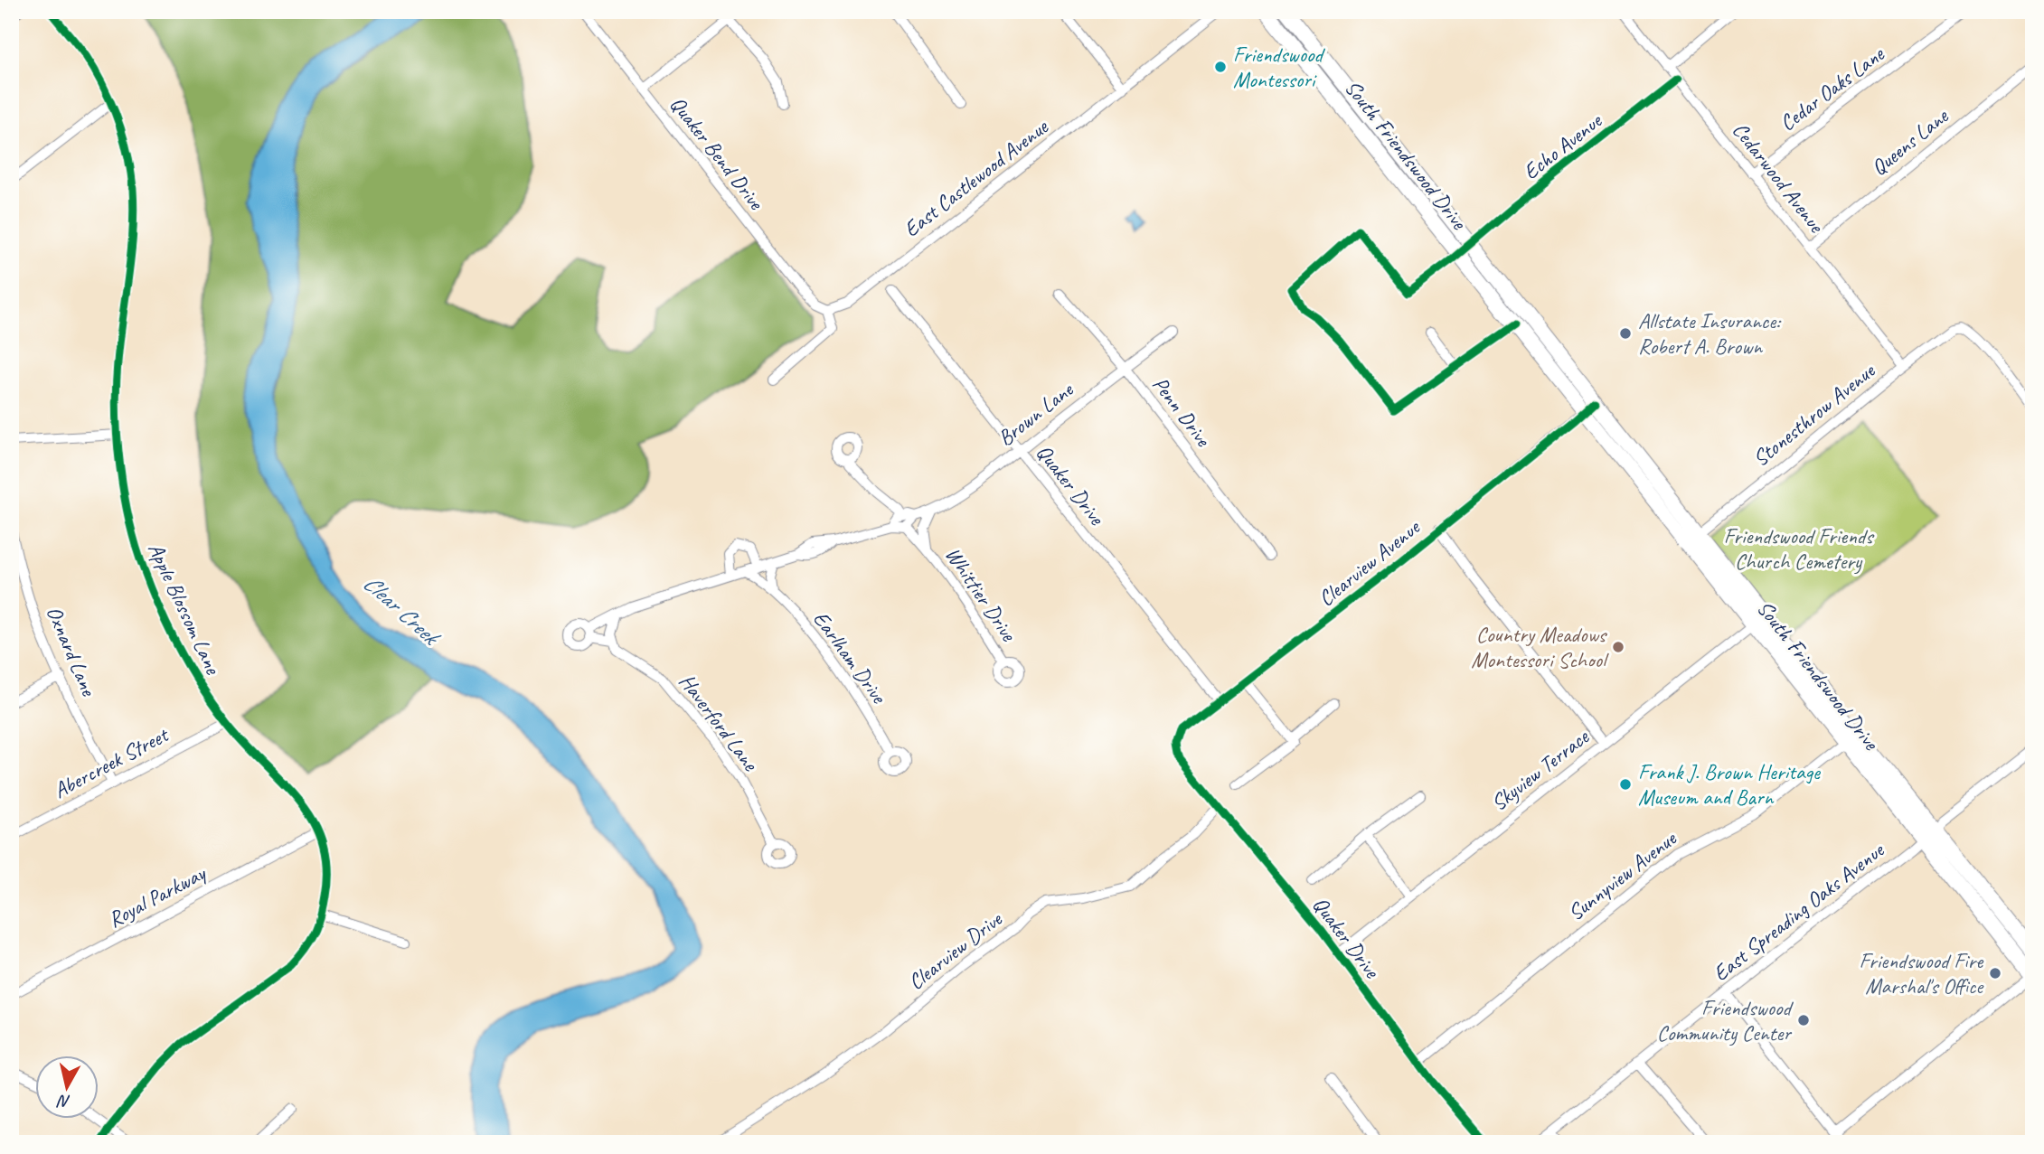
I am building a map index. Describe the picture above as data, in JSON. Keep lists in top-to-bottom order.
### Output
{
  "streets": {
    "main road": ["South Friendswood Drive"],
    "street": [
      "Cedar Oaks Lane",
      "Queens Lane",
      "Echo Avenue",
      "Quaker Bend Drive",
      "Cedarwood Avenue",
      "East Castlewood Avenue",
      "Penn Drive",
      "Brown Lane",
      "Stonesthrow Avenue",
      "Quaker Drive",
      "Clearview Avenue",
      "Whittier Drive",
      "Apple Blossom Lane",
      "Oxnard Lane",
      "Earlham Drive",
      "Haverford Lane",
      "Abercreek Street",
      "Skyview Terrace",
      "Sunnyview Avenue",
      "Royal Parkway",
      "East Spreading Oaks Avenue",
      "Clearview Drive"
    ]
  },
  "crossings": [
    ["Cedar Oaks Lane", "Cedarwood Avenue"],
    ["Queens Lane", "Cedarwood Avenue"],
    ["Echo Avenue", "South Friendswood Drive"],
    ["Echo Avenue", "Cedarwood Avenue"],
    ["Quaker Bend Drive", "East Castlewood Avenue"],
    ["South Friendswood Drive", "Stonesthrow Avenue"],
    ["South Friendswood Drive", "Clearview Avenue"],
    ["South Friendswood Drive", "Skyview Terrace"],
    ["South Friendswood Drive", "Sunnyview Avenue"],
    ["South Friendswood Drive", "East Spreading Oaks Avenue"],
    ["Cedarwood Avenue", "Stonesthrow Avenue"],
    ["Penn Drive", "Brown Lane"],
    ["Brown Lane", "Quaker Drive"],
    ["Brown Lane", "Whittier Drive"],
    ["Quaker Drive", "Clearview Avenue"],
    ["Quaker Drive", "Skyview Terrace"],
    ["Quaker Drive", "Sunnyview Avenue"],
    ["Quaker Drive", "Clearview Drive"],
    ["Apple Blossom Lane", "Abercreek Street"],
    ["Apple Blossom Lane", "Royal Parkway"],
    ["Oxnard Lane", "Abercreek Street"]
  ],
  "water": ["Clear Creek"],
  "parks": ["Friendswood Friends Church Cemetery"],
  "places": [
    "Friendswood Montessori",
    "Allstate Insurance: Robert A. Brown",
    "Country Meadows Montessori School",
    "Frank J. Brown Heritage Museum and Barn",
    "Friendswood Fire Marshal's Office",
    "Friendswood Community Center"
  ],
  "north": "bottom"
}
